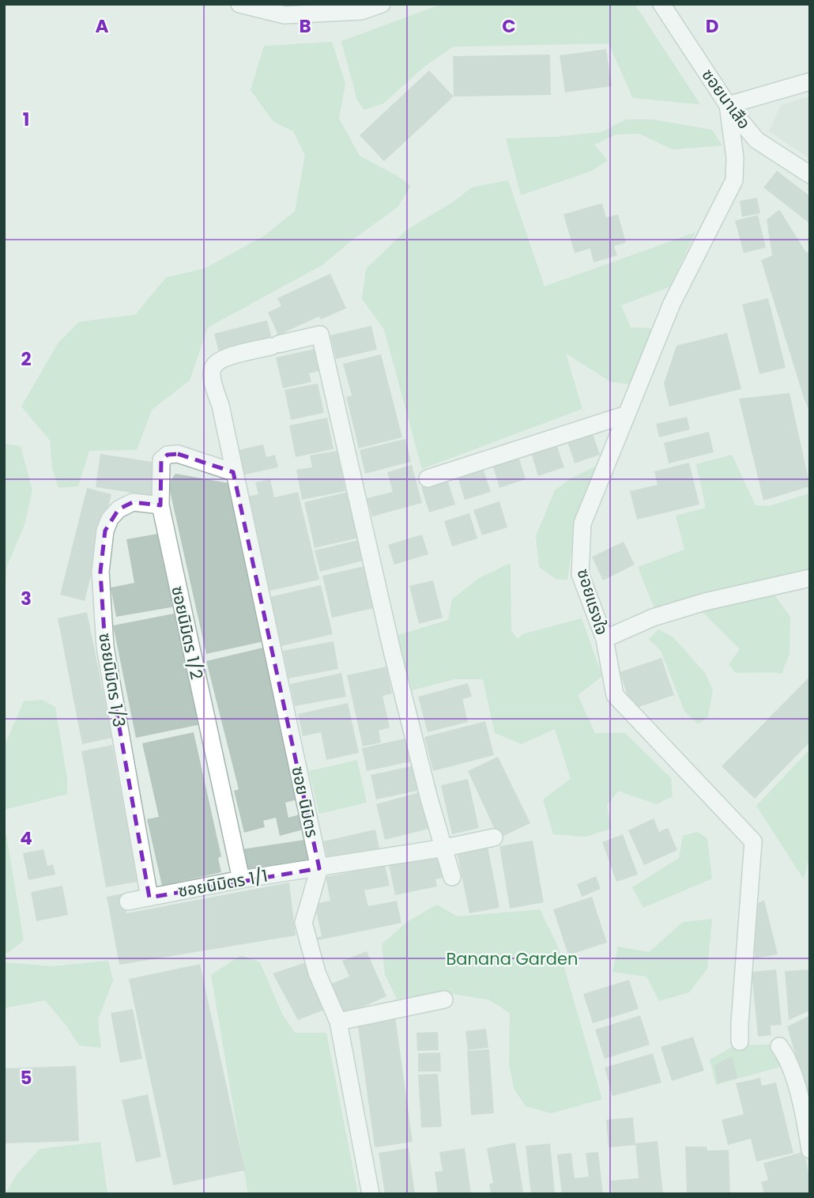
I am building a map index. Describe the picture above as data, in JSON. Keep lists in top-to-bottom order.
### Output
{
  "streets": {
    "street": [
      "ซอยนาเสือ",
      "ซอยแรงใจ",
      "ซอยนิมิตร 1/2",
      "ซอยนิมิตร 1/3",
      "ซอย นิมิตร",
      "ซอยนิมิตร 1/1"
    ]
  },
  "crossings": [
    ["ซอยนาเสือ", "ซอยแรงใจ"],
    ["ซอยนิมิตร 1/2", "ซอยนิมิตร 1/3"],
    ["ซอยนิมิตร 1/2", "ซอย นิมิตร"],
    ["ซอยนิมิตร 1/2", "ซอยนิมิตร 1/1"],
    ["ซอยนิมิตร 1/3", "ซอยนิมิตร 1/1"],
    ["ซอย นิมิตร", "ซอยนิมิตร 1/1"]
  ],
  "parks": ["Banana Garden"],
  "grid": {
    "columns": [
      "A",
      "B",
      "C",
      "D"
    ],
    "rows": [
      "1",
      "2",
      "3",
      "4",
      "5"
    ]
  }
}
